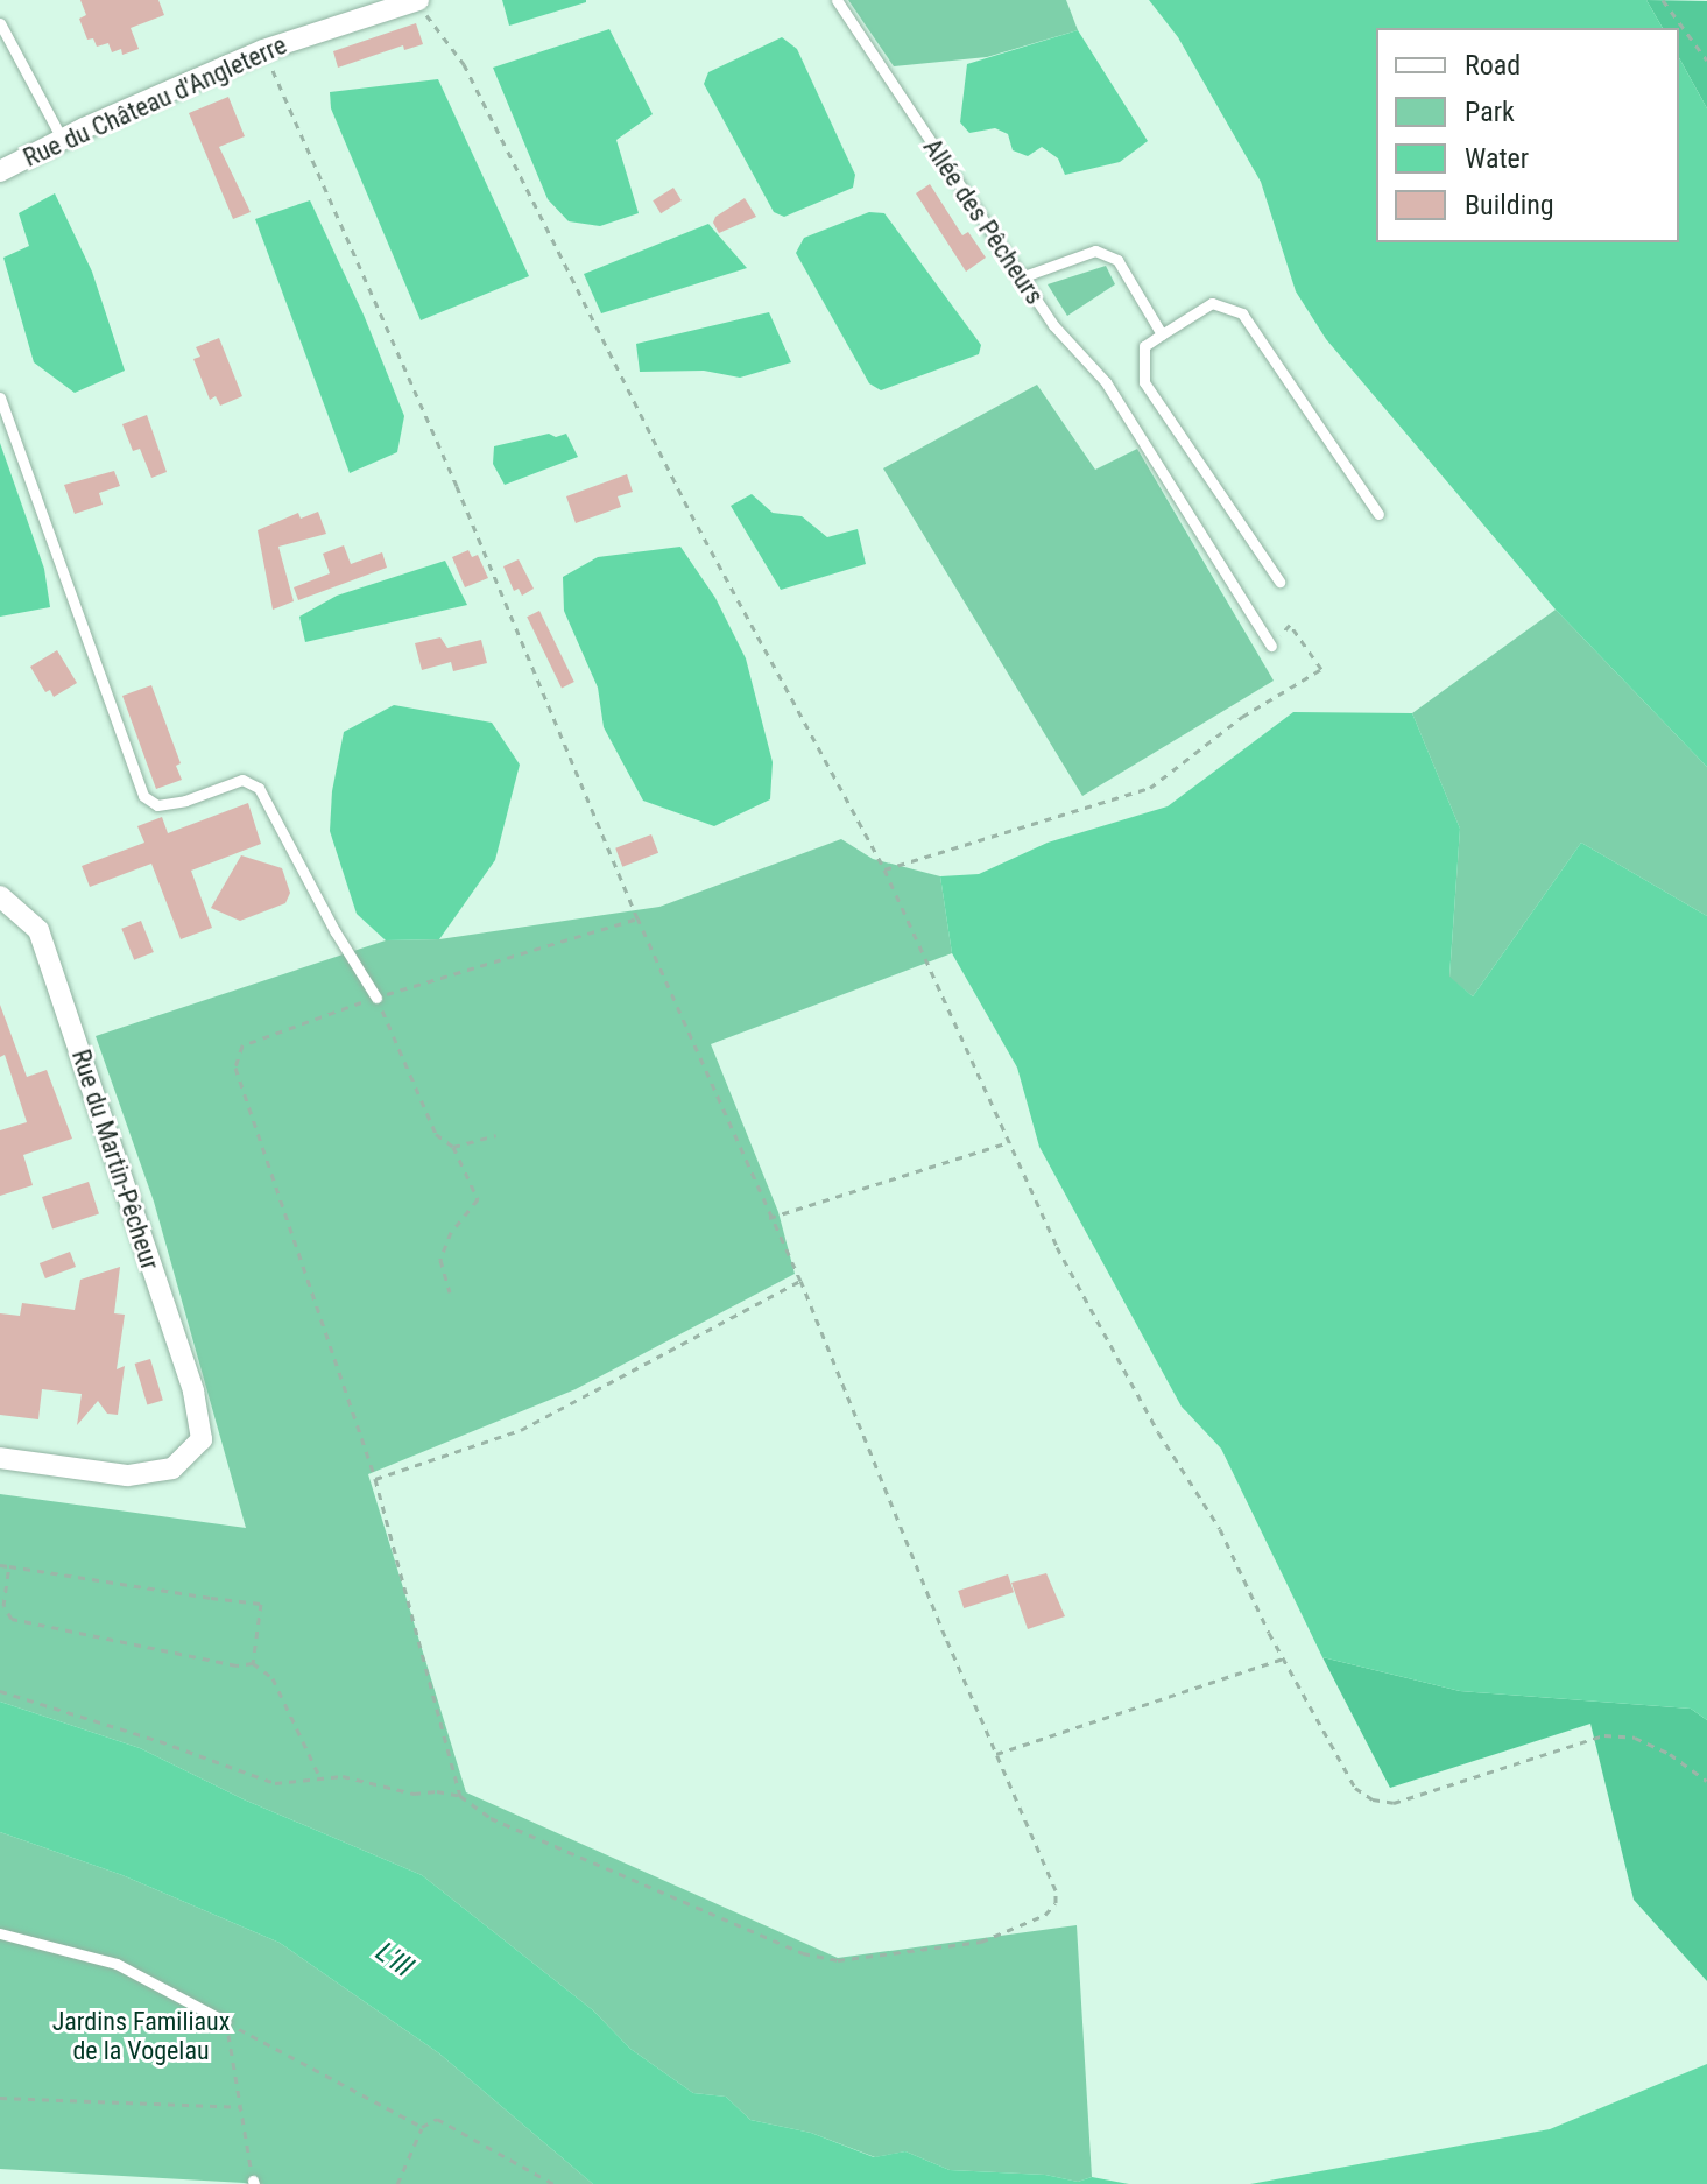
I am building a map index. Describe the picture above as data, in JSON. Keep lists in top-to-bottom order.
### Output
{
  "streets": {
    "street": ["Rue du Château d'Angleterre", "Rue du Martin-Pêcheur"],
    "lane": ["Allée des Pêcheurs"]
  },
  "water": ["L'Ill"],
  "parks": ["Jardins Familiaux de la Vogelau"],
  "legend": [
    "Road",
    "Park",
    "Water",
    "Building"
  ]
}
